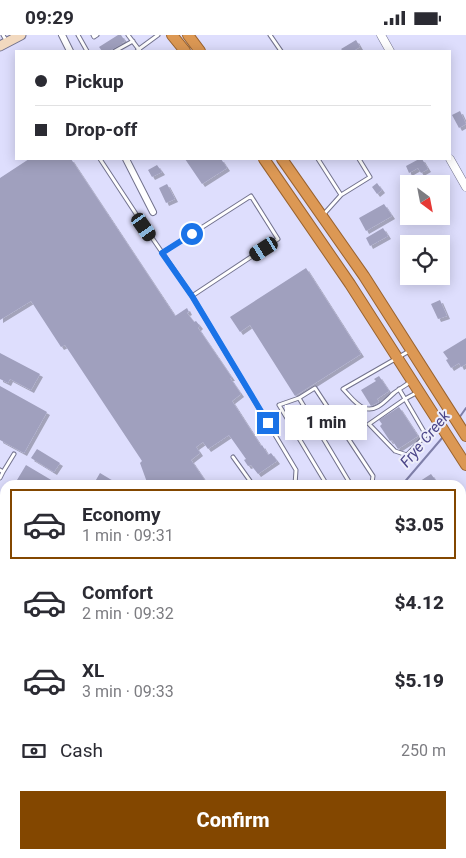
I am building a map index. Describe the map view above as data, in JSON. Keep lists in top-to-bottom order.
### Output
{
  "water": ["Frye Creek"],
  "north": "bottom right",
  "page": {
    "status": "09:29",
    "banner": ["Pickup", "Drop-off"],
    "bubble": "1 min",
    "list": [
      {
        "name": "Economy",
        "note": "1 min · 09:31",
        "value": "$3.05"
      },
      {
        "name": "Comfort",
        "note": "2 min · 09:32",
        "value": "$4.12"
      },
      {
        "name": "XL",
        "note": "3 min · 09:33",
        "value": "$5.19"
      }
    ],
    "pay": ["Cash", "250 m"],
    "buttons": "Confirm"
  }
}
